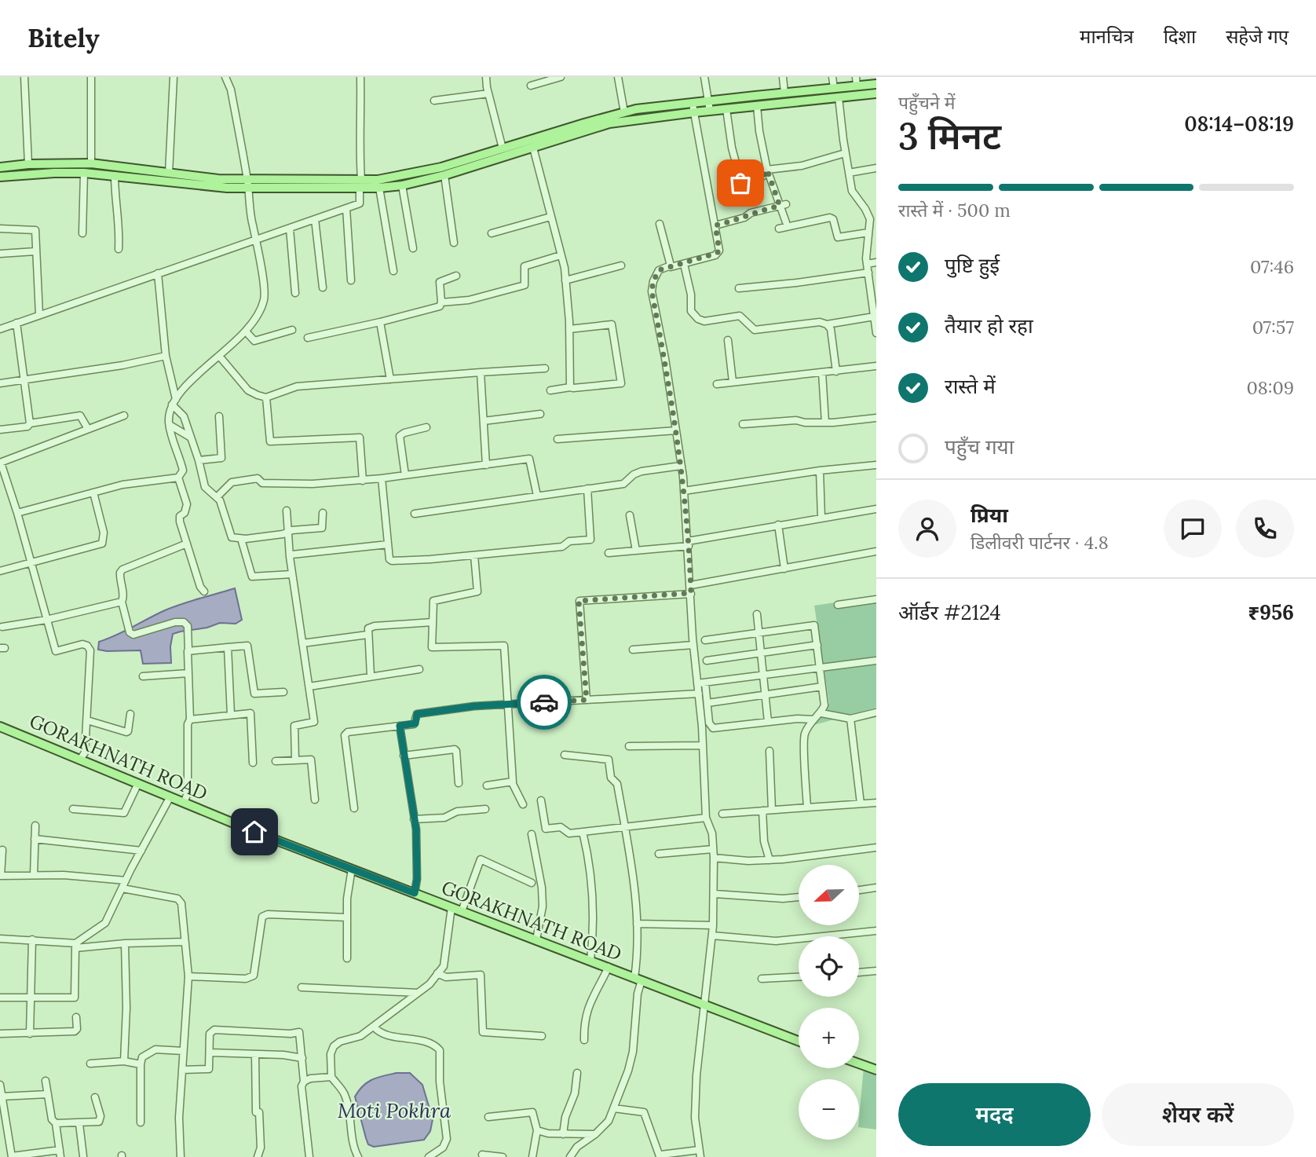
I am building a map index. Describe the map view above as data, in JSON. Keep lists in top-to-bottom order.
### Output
{
  "streets": {
    "main road": ["GORAKHNATH ROAD"]
  },
  "water": ["Moti Pokhra"],
  "north": "left",
  "page": {
    "header": "Bitely",
    "nav": ["मानचित्र", "दिशा", "सहेजे गए"],
    "heading": ["3 मिनट", "पहुँचने में", "08:14–08:19"],
    "panel": [
      "प्रिया",
      "डिलीवरी पार्टनर · 4.8",
      "ऑर्डर #2124",
      "₹956"
    ],
    "bar": "रास्ते में · 500 m",
    "list": [
      ["पुष्टि हुई", "07:46"],
      ["तैयार हो रहा", "07:57"],
      ["रास्ते में", "08:09"],
      "पहुँच गया"
    ],
    "map_buttons": ["+", "−"],
    "buttons": ["मदद", "शेयर करें"]
  }
}
